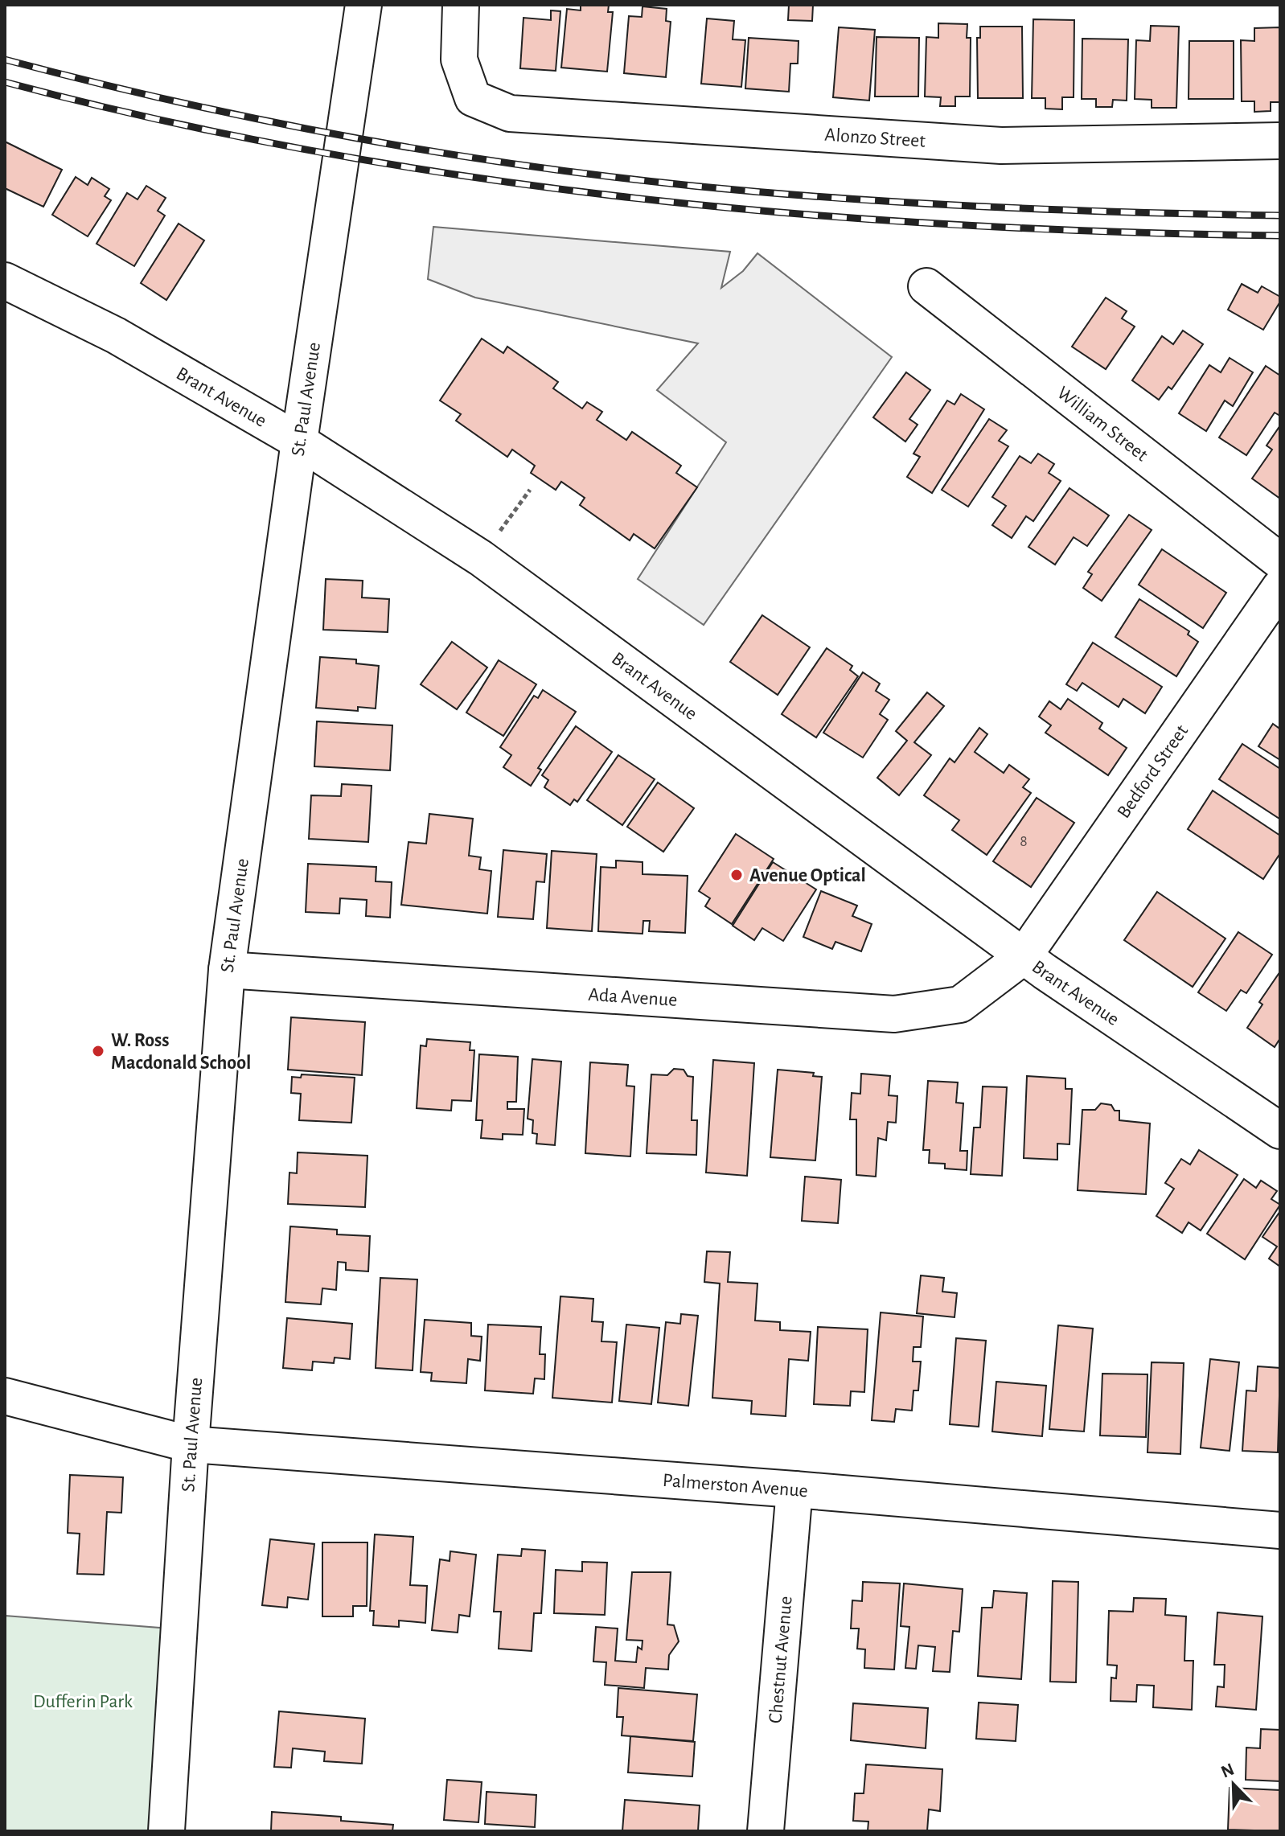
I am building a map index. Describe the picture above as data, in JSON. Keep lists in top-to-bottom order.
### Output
{
  "streets": {
    "street": [
      "Alonzo Street",
      "Brant Avenue",
      "St. Paul Avenue",
      "William Street",
      "Bedford Street",
      "Ada Avenue",
      "Palmerston Avenue",
      "Chestnut Avenue"
    ]
  },
  "crossings": [
    ["Brant Avenue", "St. Paul Avenue"],
    ["Brant Avenue", "Bedford Street"],
    ["Brant Avenue", "Ada Avenue"],
    ["St. Paul Avenue", "Ada Avenue"],
    ["St. Paul Avenue", "Palmerston Avenue"],
    ["William Street", "Bedford Street"],
    ["Bedford Street", "Ada Avenue"],
    ["Palmerston Avenue", "Chestnut Avenue"]
  ],
  "parks": ["Dufferin Park"],
  "places": ["Avenue Optical", "W. Ross Macdonald School"],
  "house_numbers": ["8"],
  "north": "top left"
}
